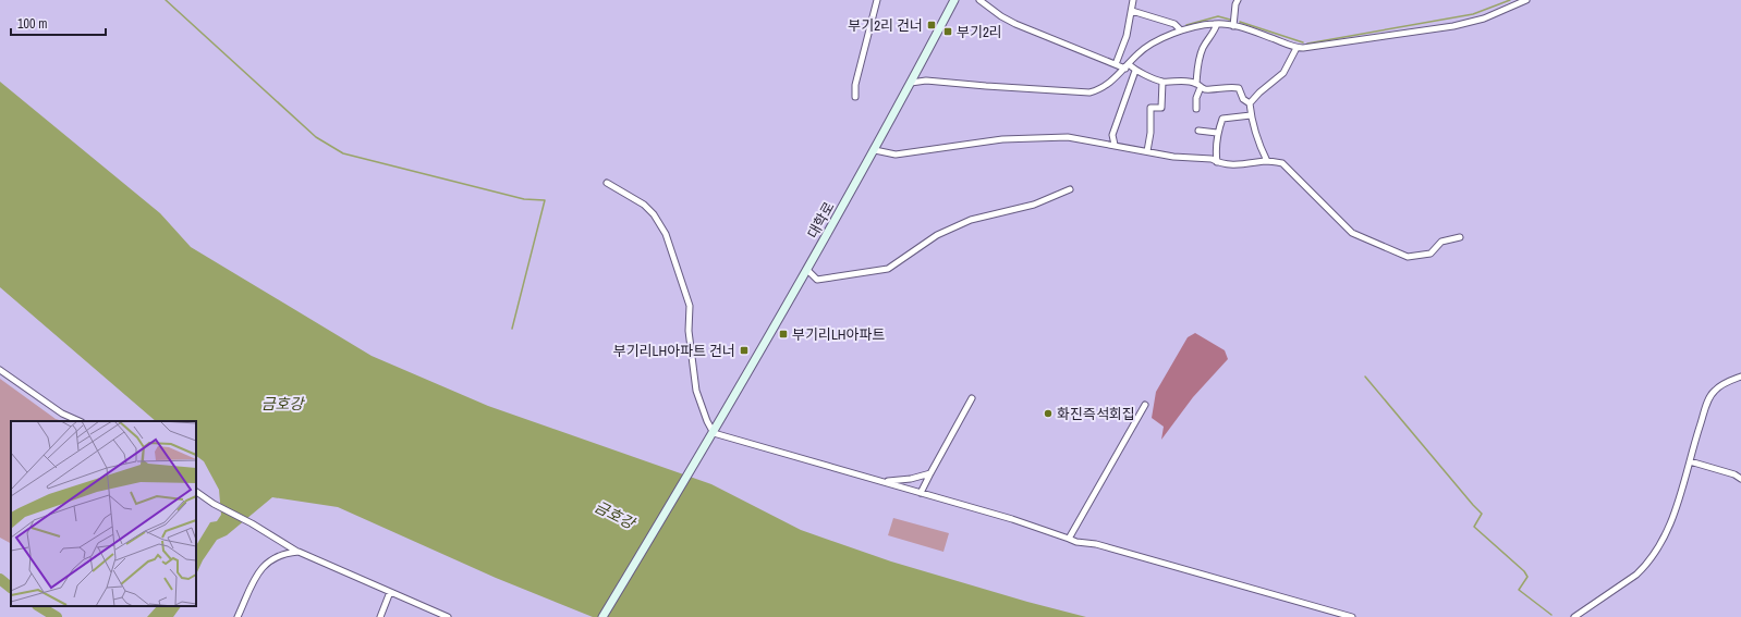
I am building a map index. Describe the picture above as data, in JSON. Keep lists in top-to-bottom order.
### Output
{
  "streets": {
    "main road": ["대학로"]
  },
  "water": ["금호강"],
  "places": {
    "transit": [
      "부기2리 건너",
      "부기2리",
      "부기리LH아파트",
      "부기리LH아파트 건너"
    ],
    "other": ["화진즉석회집"]
  },
  "scale_bar": "100 m"
}
